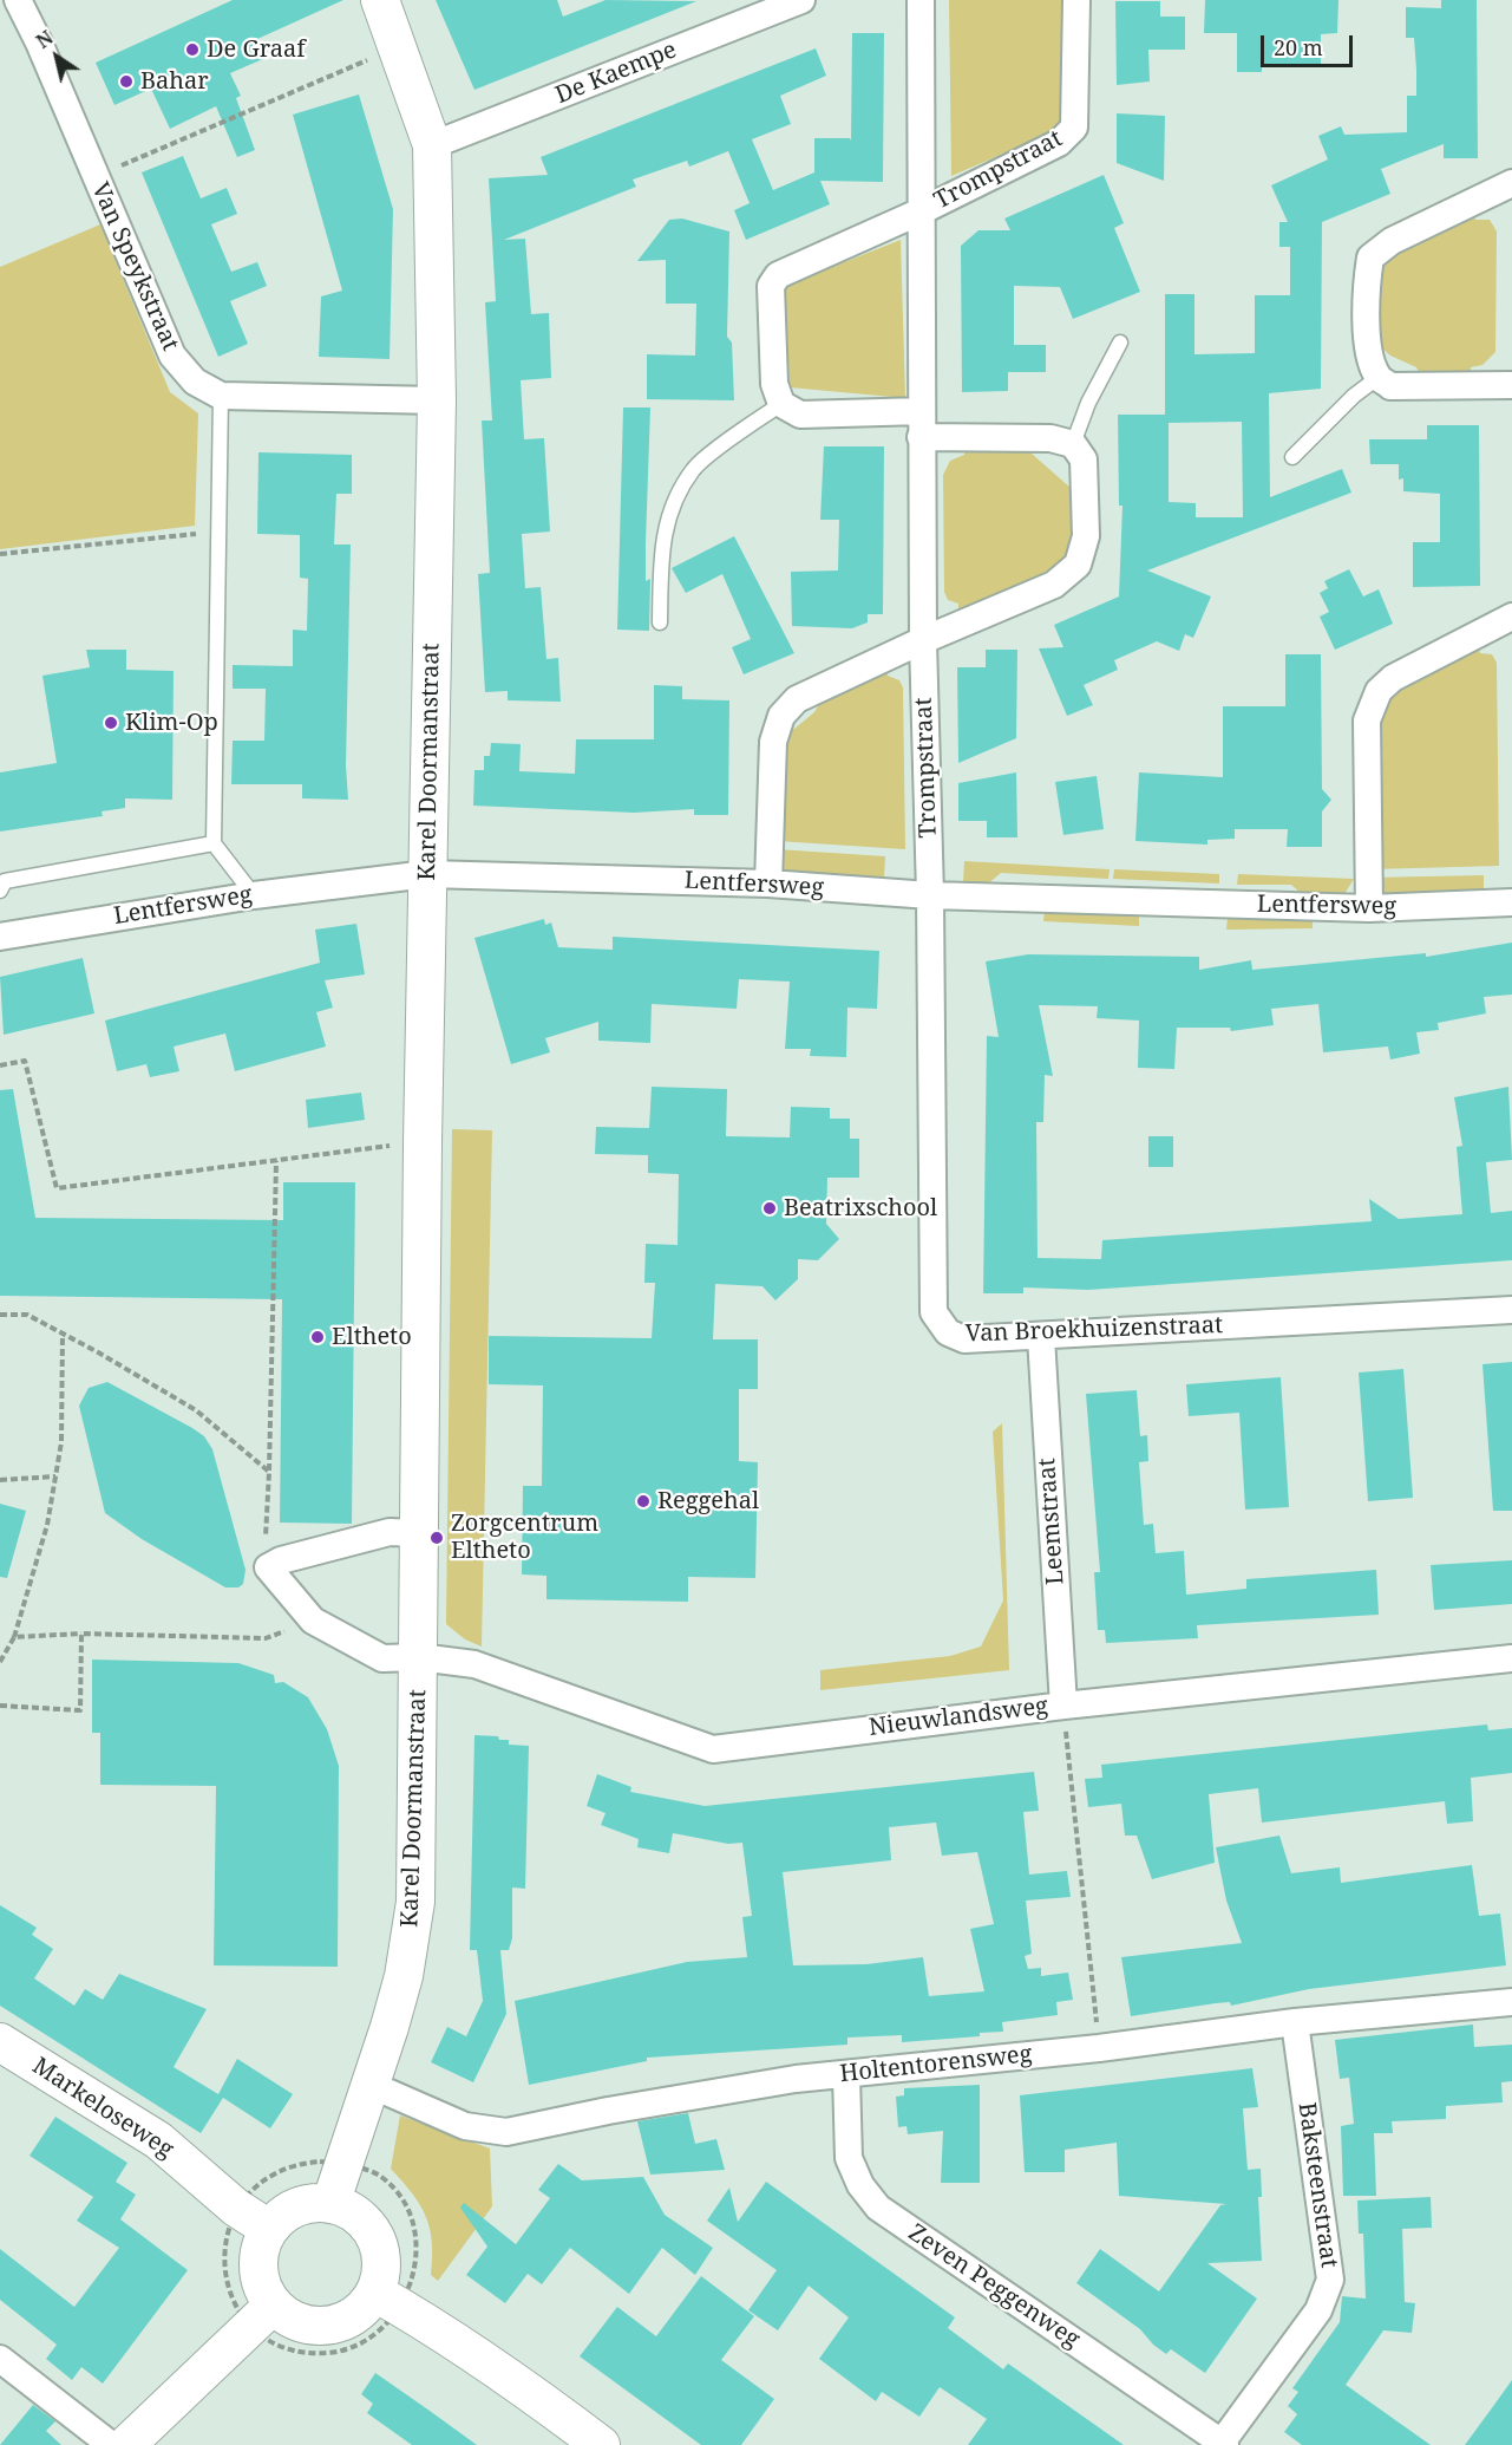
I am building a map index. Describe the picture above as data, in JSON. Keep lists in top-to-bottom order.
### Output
{
  "streets": {
    "main road": ["Karel Doormanstraat", "Markeloseweg"],
    "street": [
      "De Kaempe",
      "Trompstraat",
      "Van Speykstraat",
      "Lentfersweg",
      "Van Broekhuizenstraat",
      "Leemstraat",
      "Nieuwlandsweg",
      "Holtentorensweg",
      "Baksteenstraat",
      "Zeven Peggenweg"
    ]
  },
  "crossings": [
    ["De Kaempe", "Karel Doormanstraat"],
    ["Trompstraat", "Lentfersweg"],
    ["Trompstraat", "Van Broekhuizenstraat"],
    ["Karel Doormanstraat", "Lentfersweg"],
    ["Karel Doormanstraat", "Nieuwlandsweg"],
    ["Karel Doormanstraat", "Holtentorensweg"],
    ["Karel Doormanstraat", "Markeloseweg"],
    ["Lentfersweg", "Van Broekhuizenstraat"],
    ["Van Broekhuizenstraat", "Leemstraat"],
    ["Leemstraat", "Nieuwlandsweg"],
    ["Holtentorensweg", "Baksteenstraat"],
    ["Holtentorensweg", "Zeven Peggenweg"],
    ["Baksteenstraat", "Zeven Peggenweg"]
  ],
  "places": [
    "De Graaf",
    "Bahar",
    "Klim-Op",
    "Beatrixschool",
    "Eltheto",
    "Reggehal",
    "Zorgcentrum Eltheto"
  ],
  "scale_bar": "20 m",
  "north": "top left"
}
